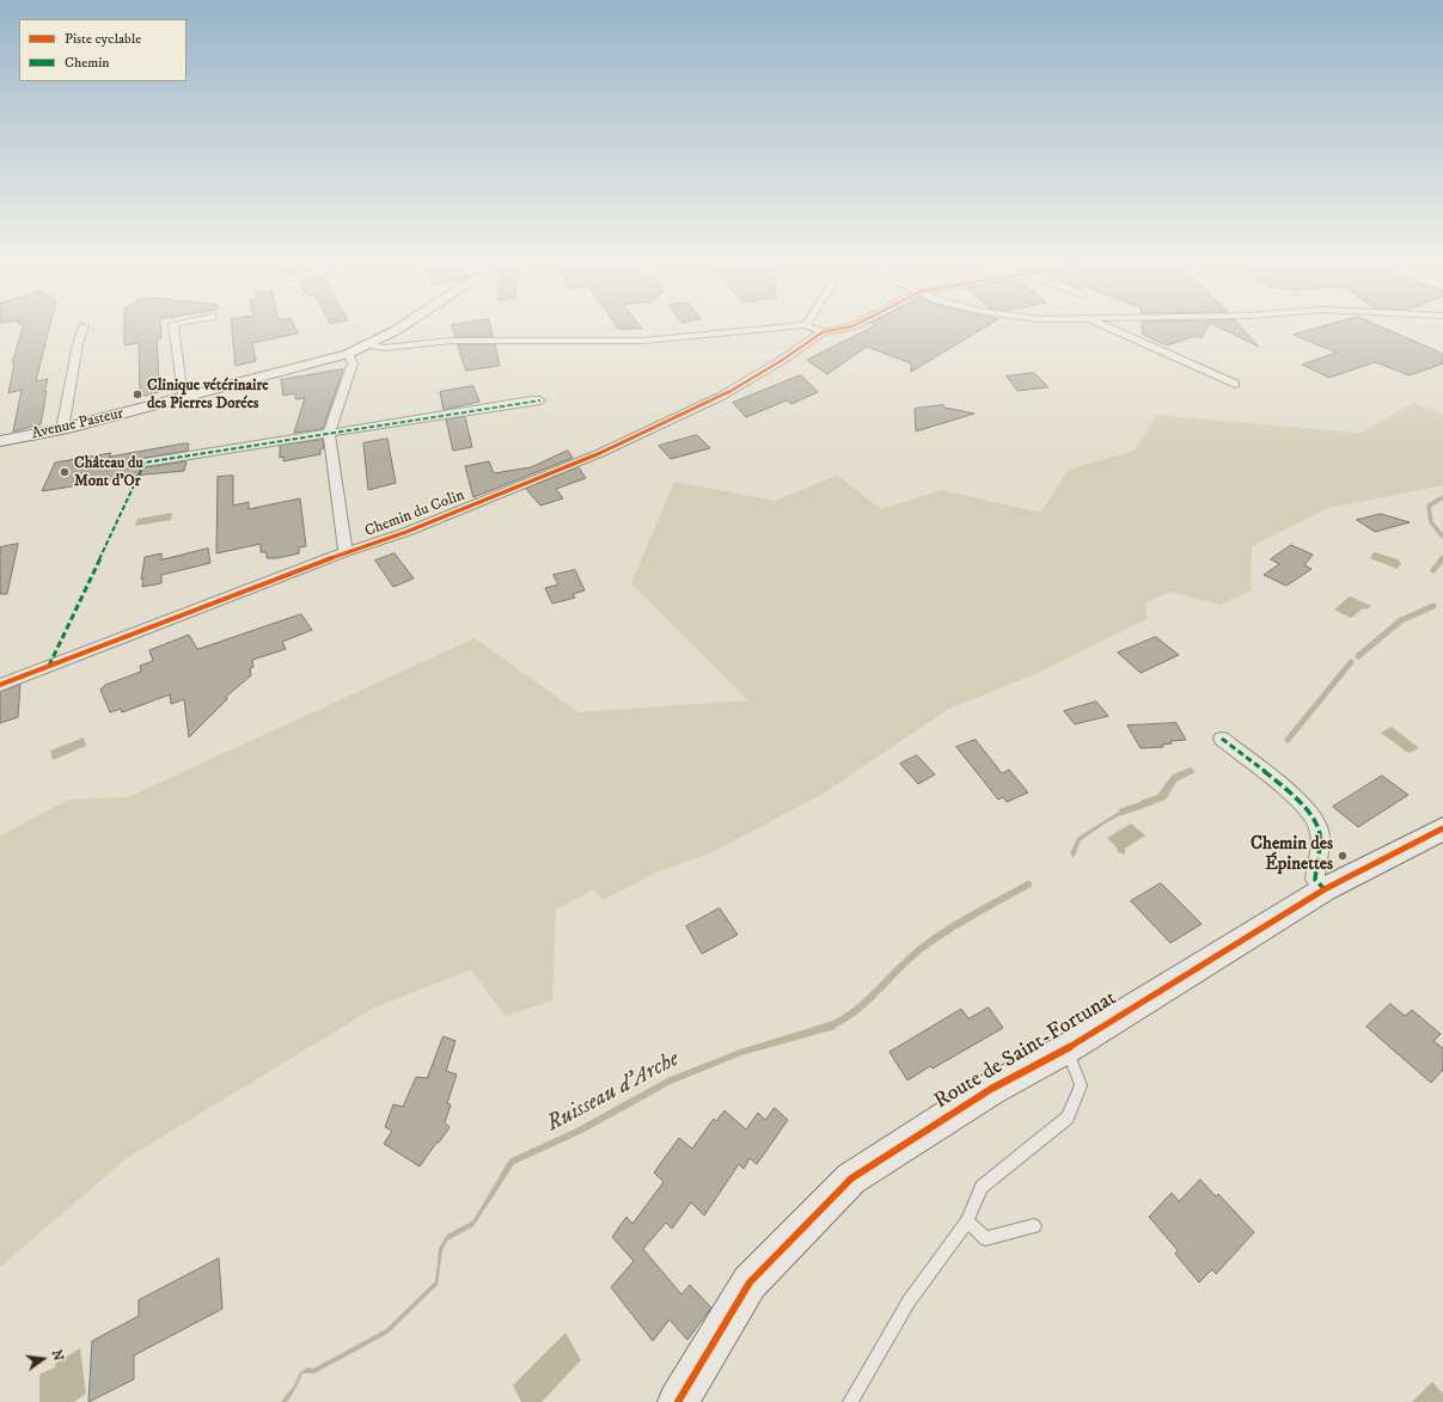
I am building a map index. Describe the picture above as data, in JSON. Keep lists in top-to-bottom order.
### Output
{
  "streets": {
    "main road": ["Avenue Pasteur", "Route de Saint-Fortunat"],
    "street": ["Chemin du Colin"]
  },
  "water": ["Ruisseau d'Arche"],
  "places": ["Clinique vétérinaire des Pierres Dorées", "Château du Mont d'Or", "Chemin des Épinettes"],
  "legend": ["Piste cyclable", "Chemin"],
  "north": "right"
}
